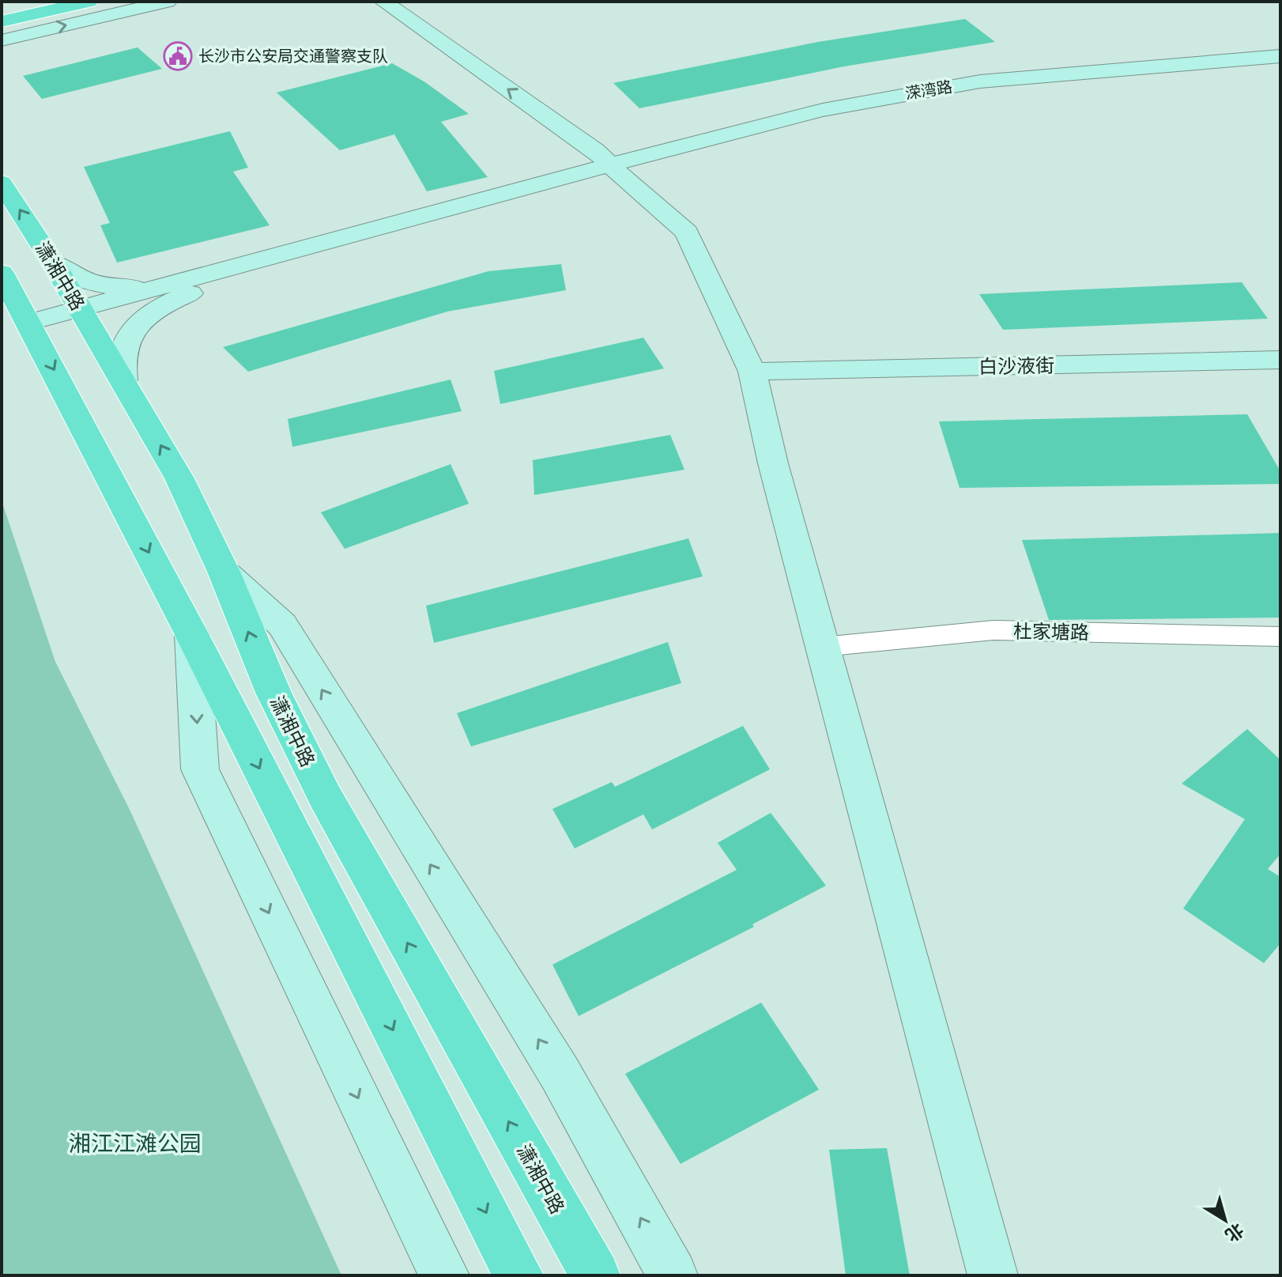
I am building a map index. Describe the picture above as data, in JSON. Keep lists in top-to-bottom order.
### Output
{
  "streets": {
    "main road": ["溁湾路", "潇湘中路", "白沙液街"],
    "street": ["杜家塘路"]
  },
  "parks": ["湘江江滩公园"],
  "places": {
    "public building": ["长沙市公安局交通警察支队"]
  },
  "north": "bottom right"
}
